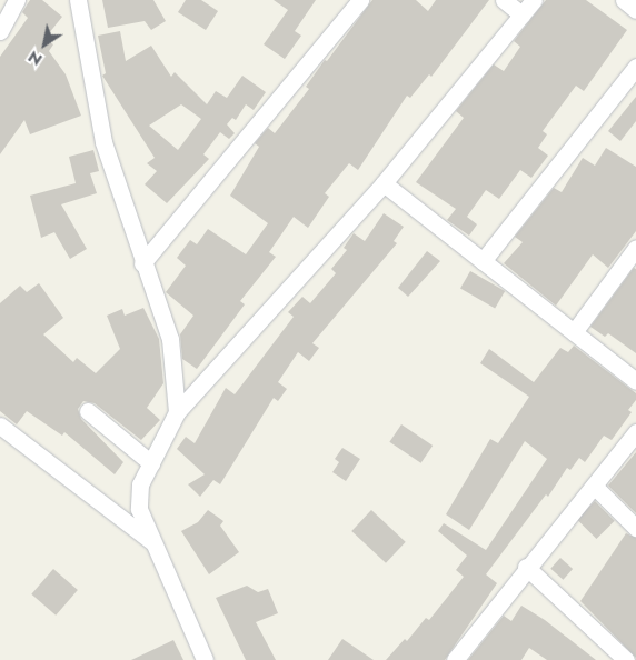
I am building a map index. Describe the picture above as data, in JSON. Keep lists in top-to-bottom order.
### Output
{
  "north": "bottom left"
}
